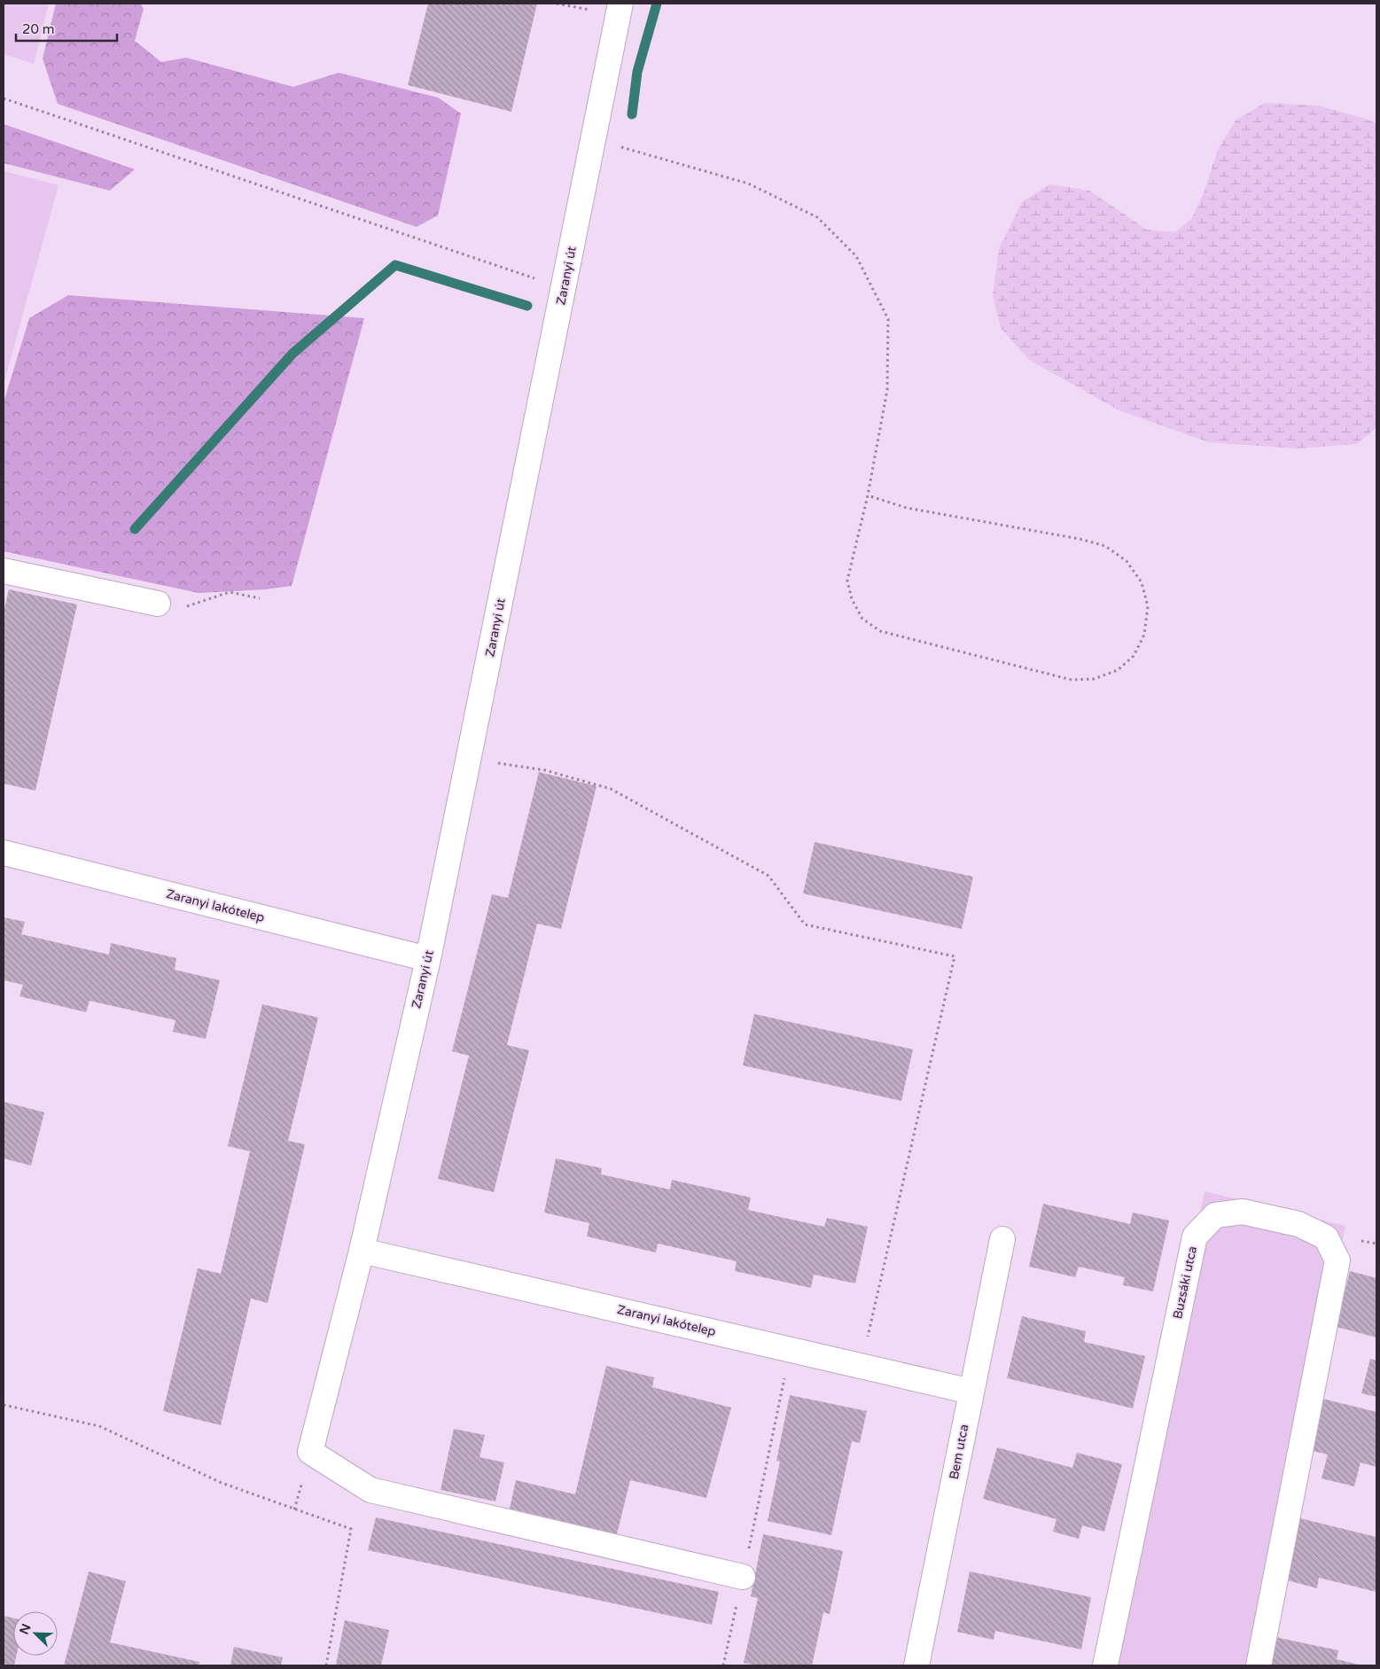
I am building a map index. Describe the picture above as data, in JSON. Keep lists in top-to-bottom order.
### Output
{
  "streets": {
    "street": [
      "Zaranyi út",
      "Zaranyi lakótelep",
      "Buzsáki utca",
      "Bem utca"
    ]
  },
  "crossings": [
    ["Zaranyi út", "Zaranyi lakótelep"],
    ["Zaranyi lakótelep", "Bem utca"]
  ],
  "scale_bar": "20 m",
  "north": "top left"
}
